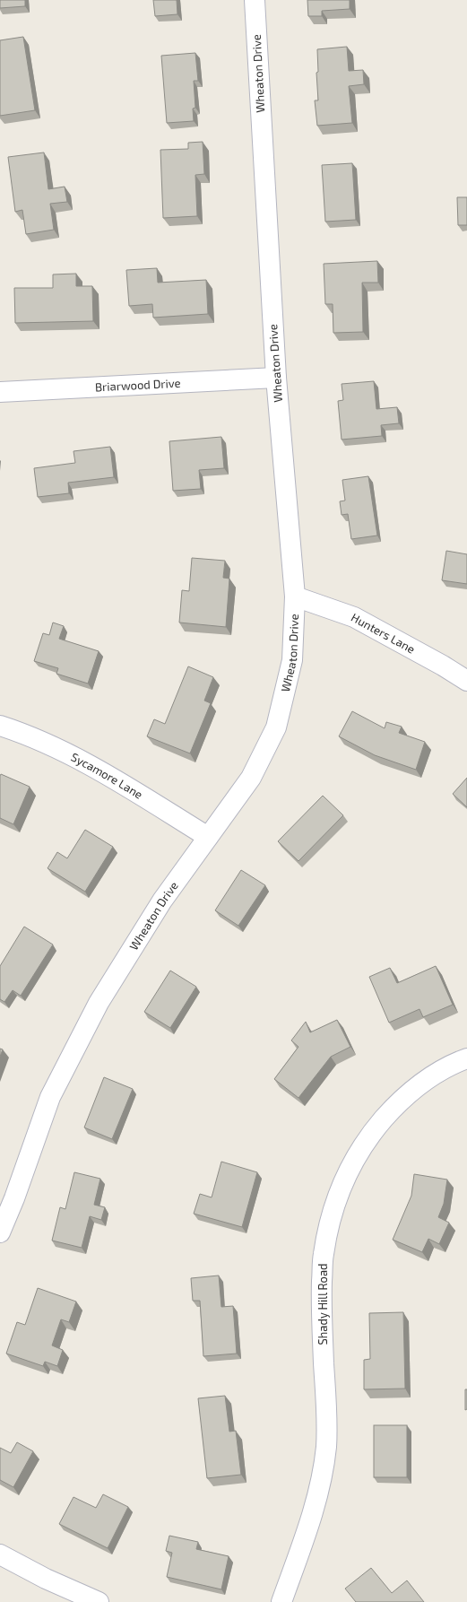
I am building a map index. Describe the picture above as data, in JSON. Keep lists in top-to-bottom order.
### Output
{
  "streets": {
    "street": [
      "Wheaton Drive",
      "Briarwood Drive",
      "Hunters Lane",
      "Sycamore Lane",
      "Shady Hill Road"
    ]
  },
  "crossings": [
    ["Wheaton Drive", "Briarwood Drive"],
    ["Wheaton Drive", "Hunters Lane"],
    ["Wheaton Drive", "Sycamore Lane"]
  ]
}
